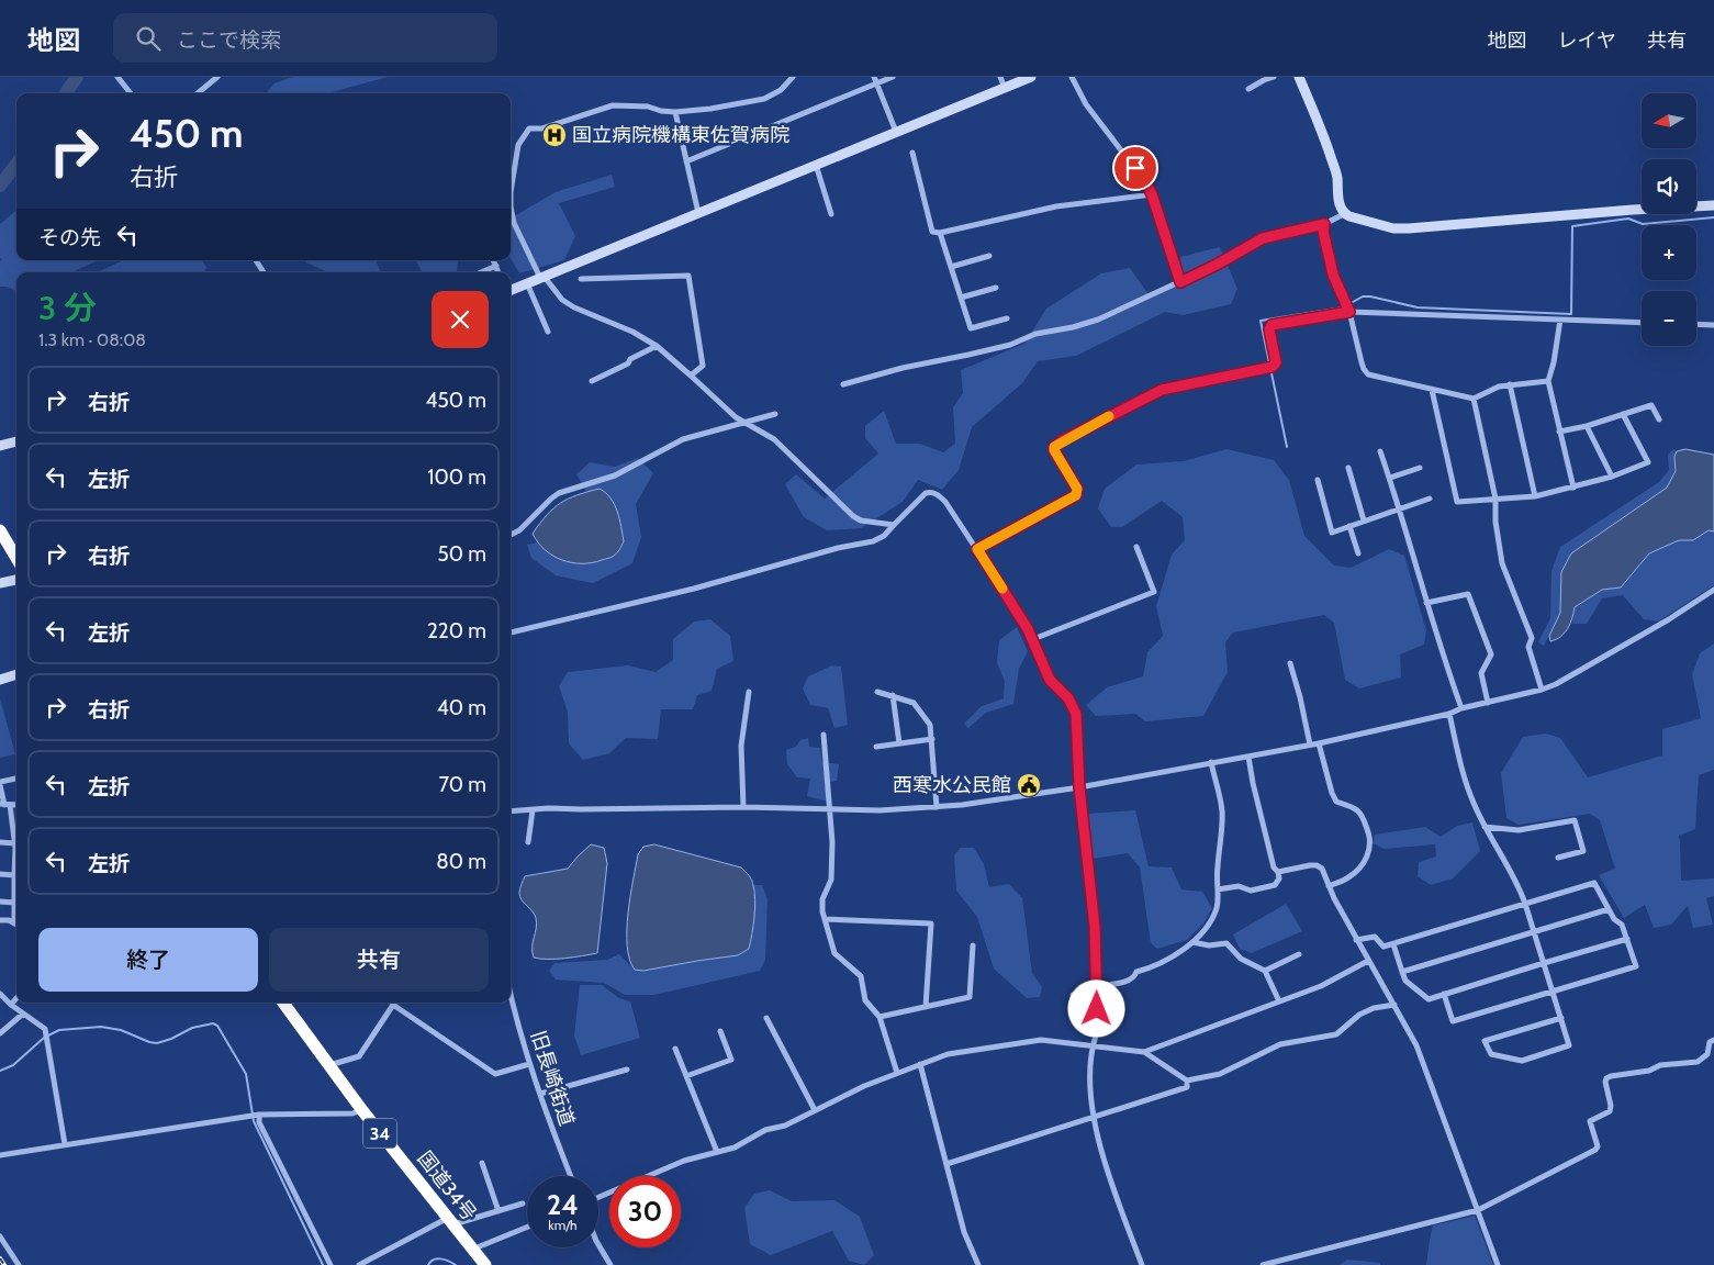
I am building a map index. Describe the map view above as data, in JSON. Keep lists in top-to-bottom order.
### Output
{
  "streets": {
    "highway": ["34", "国道34号"],
    "street": ["旧長崎街道"]
  },
  "places": {
    "hospital": ["国立病院機構東佐賀病院"],
    "public building": ["西寒水公民館"]
  },
  "north": "left",
  "page": {
    "header": "地図",
    "search": "ここで検索",
    "nav": ["地図", "レイヤ", "共有"],
    "map_buttons": ["+", "−"],
    "turn": ["450 m", "右折"],
    "then": "その先",
    "heading": ["3 分", "1.3 km · 08:08"],
    "list": [
      {
        "name": "右折",
        "value": "450 m"
      },
      {
        "name": "左折",
        "value": "100 m"
      },
      {
        "name": "右折",
        "value": "50 m"
      },
      {
        "name": "左折",
        "value": "220 m"
      },
      {
        "name": "右折",
        "value": "40 m"
      },
      {
        "name": "左折",
        "value": "70 m"
      },
      {
        "name": "左折",
        "value": "80 m"
      }
    ],
    "buttons": ["終了", "共有"],
    "speed": "24 km/h",
    "limit": "30"
  }
}
